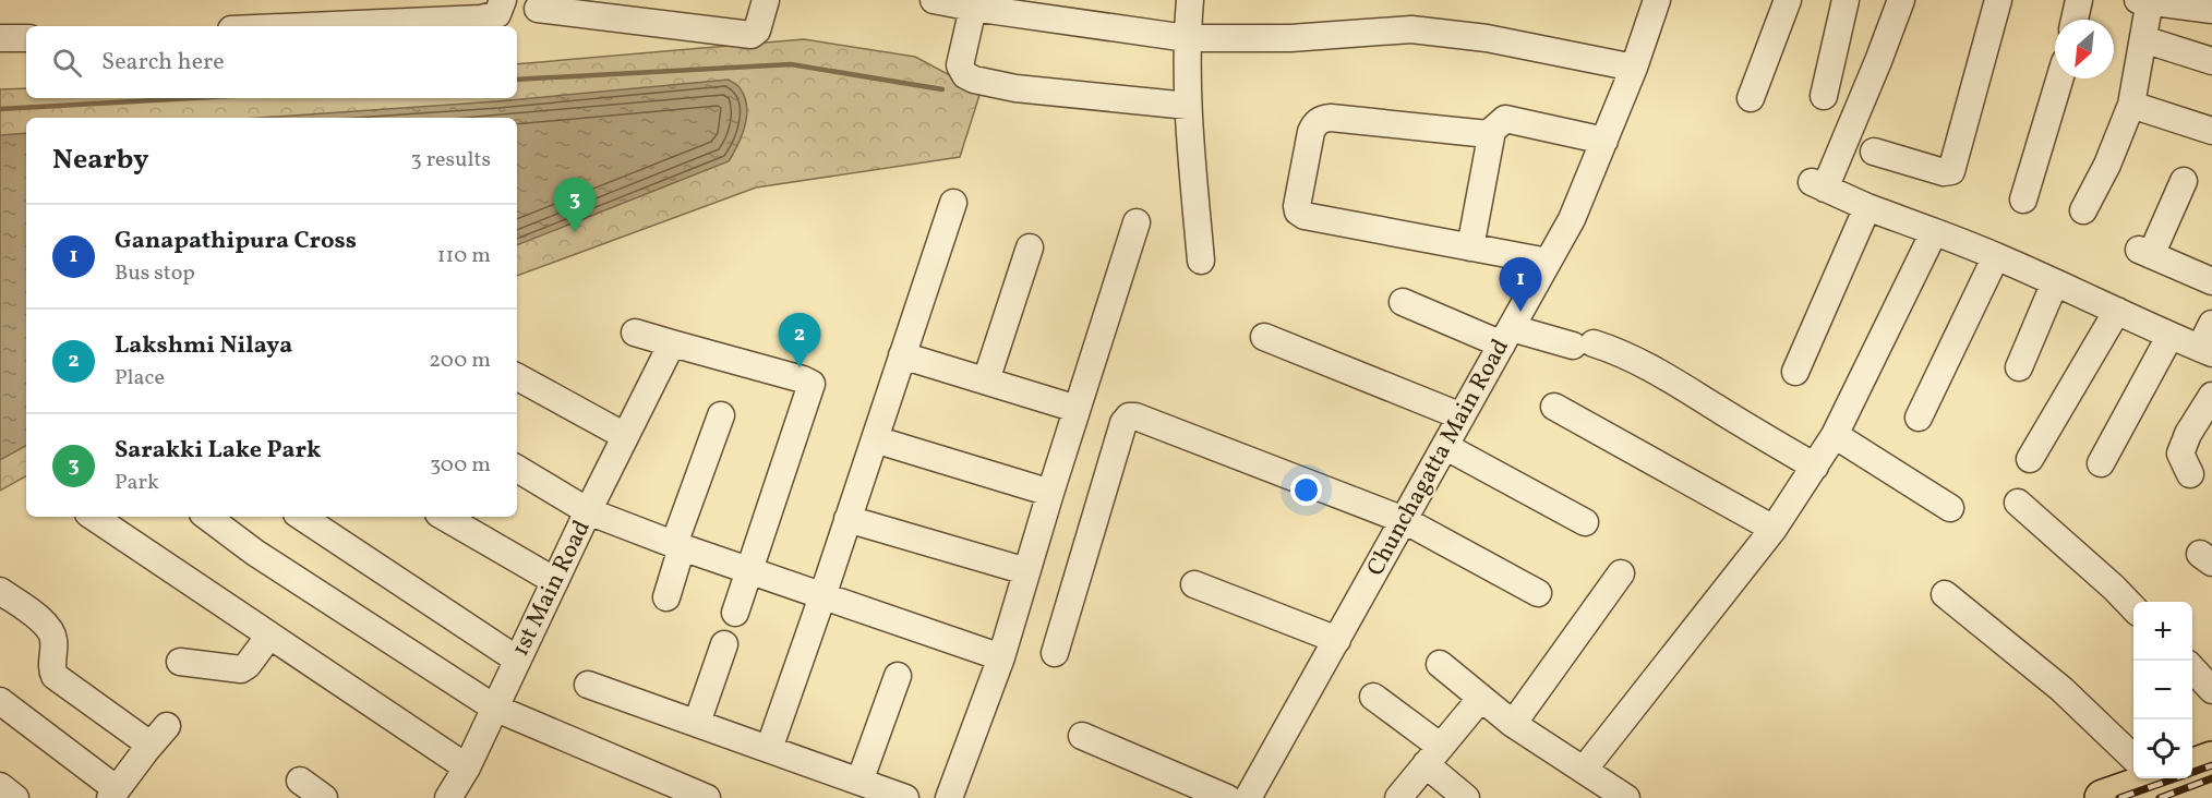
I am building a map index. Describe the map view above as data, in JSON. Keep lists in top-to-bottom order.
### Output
{
  "streets": {
    "street": ["Chunchagatta Main Road", "1st Main Road"]
  },
  "north": "bottom left",
  "page": {
    "search": "Search here",
    "heading": ["Nearby", "3 results"],
    "pins": ["3", "1", "2"],
    "list": [
      {
        "mark": "1",
        "name": "Ganapathipura Cross",
        "note": "Bus stop",
        "value": "110 m"
      },
      {
        "mark": "2",
        "name": "Lakshmi Nilaya",
        "note": "Place",
        "value": "200 m"
      },
      {
        "mark": "3",
        "name": "Sarakki Lake Park",
        "note": "Park",
        "value": "300 m"
      }
    ],
    "map_buttons": ["+", "−"]
  }
}
